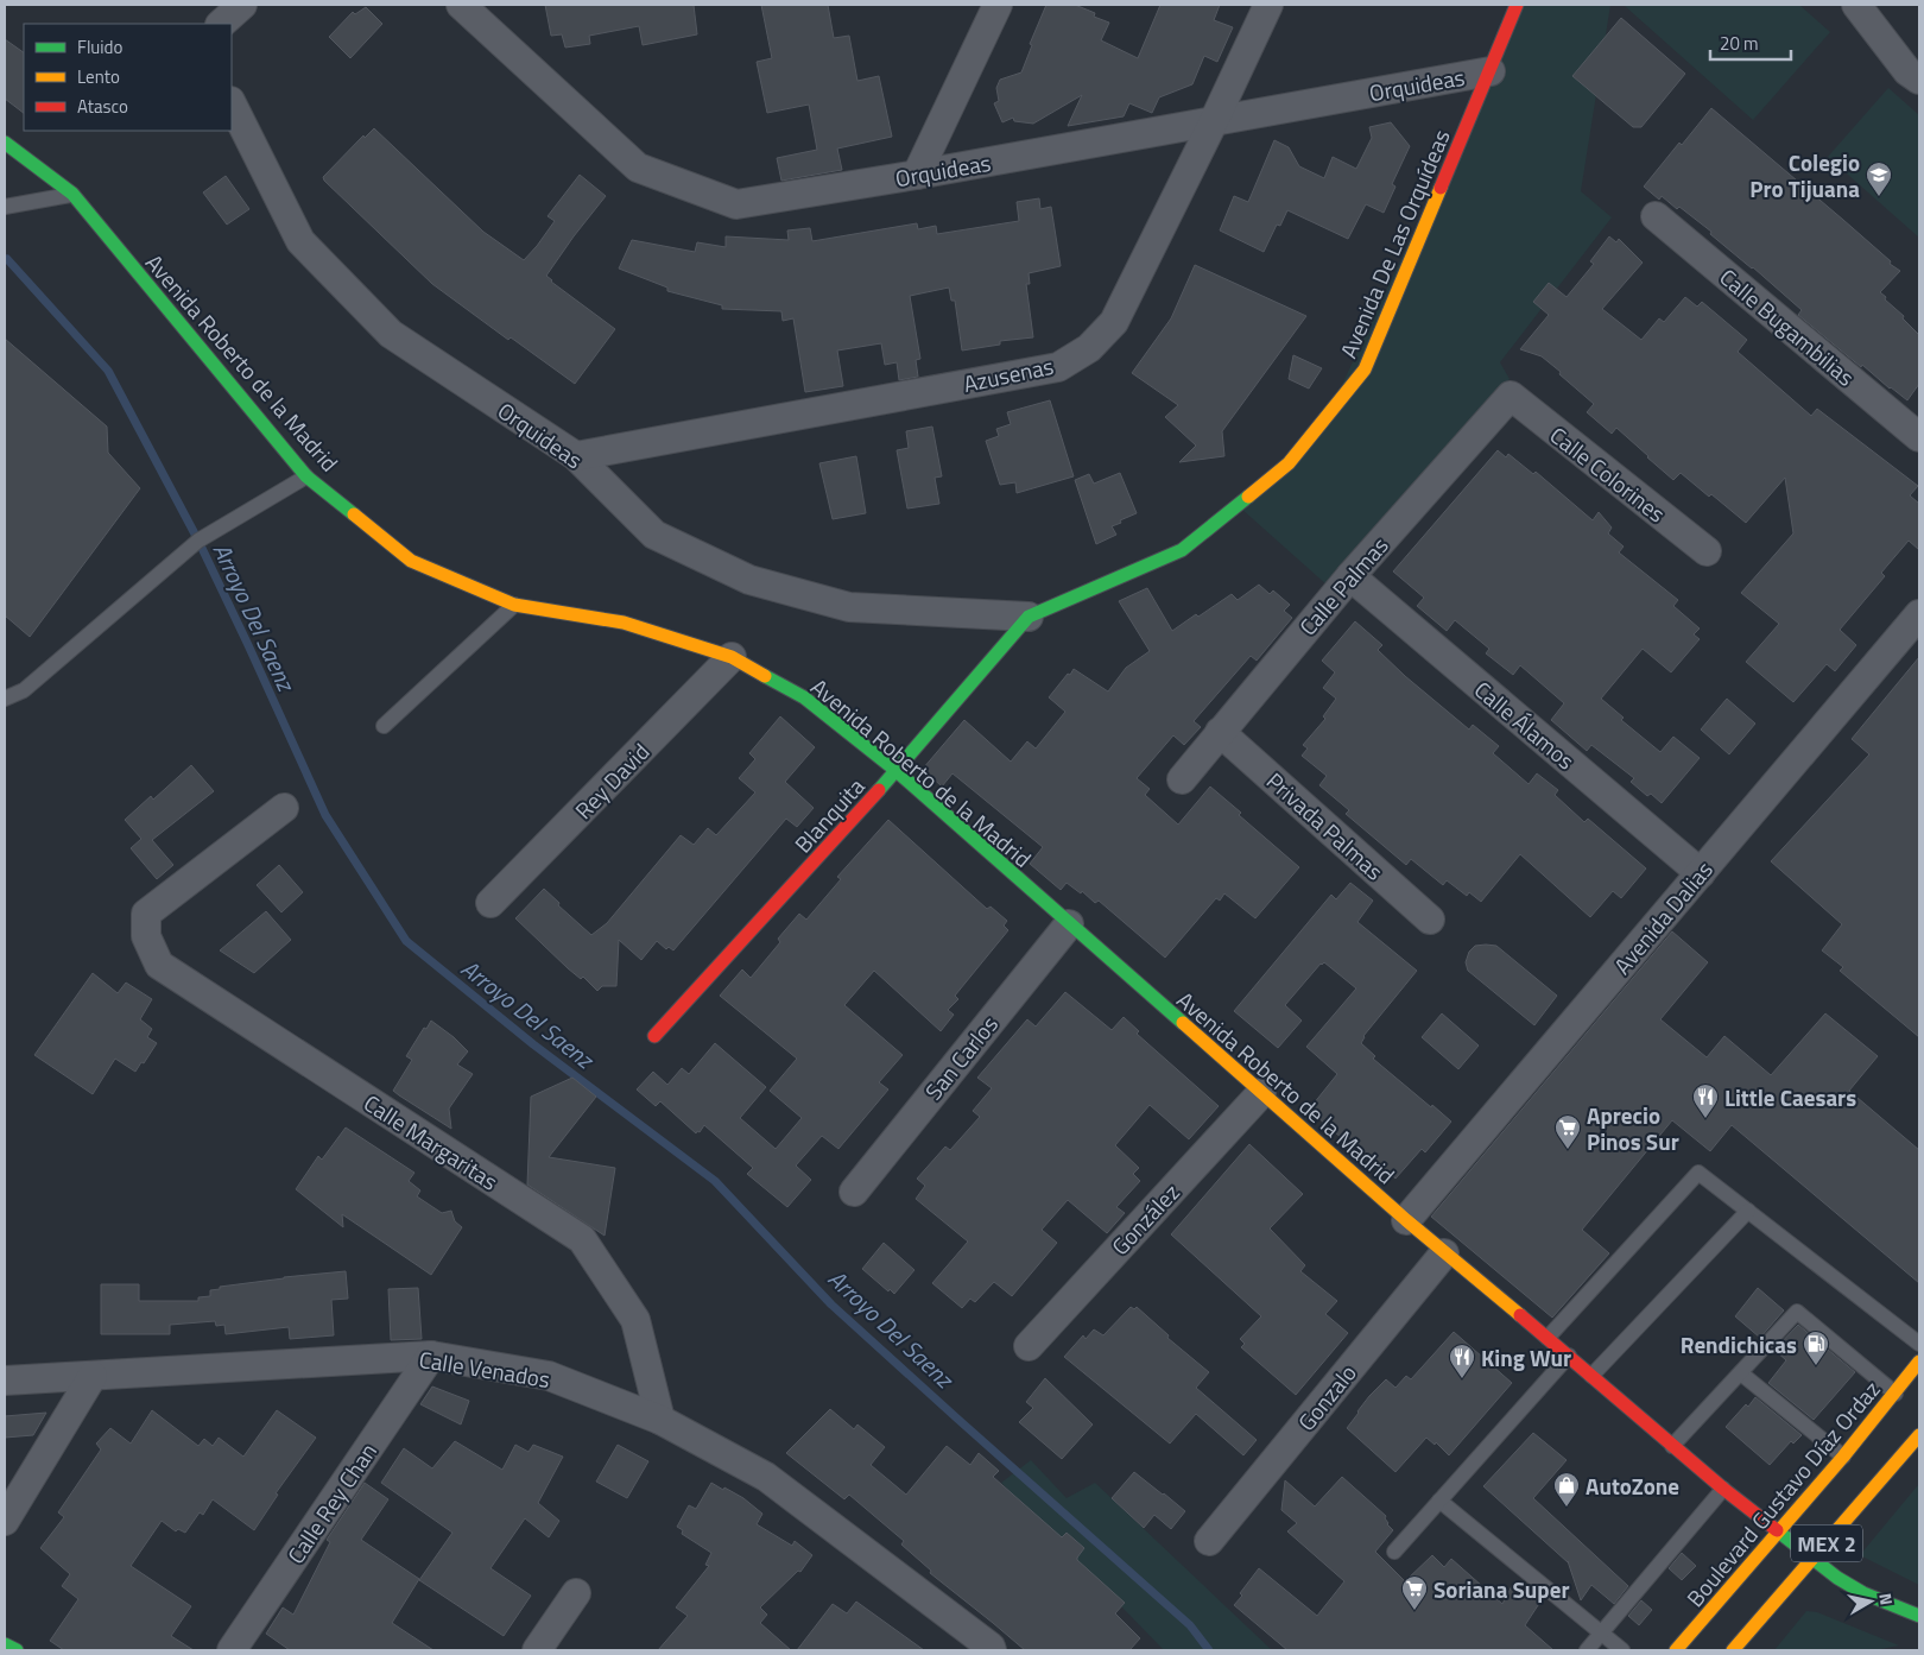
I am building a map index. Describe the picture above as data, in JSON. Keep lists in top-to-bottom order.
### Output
{
  "streets": {
    "main road": [
      "Avenida De Las Orquídeas",
      "Avenida Roberto de la Madrid",
      "Blanquita",
      "Boulevard Gustavo Díaz Ordaz",
      "MEX 2"
    ],
    "street": [
      "Orquideas",
      "Calle Bugambilias",
      "Azusenas",
      "Calle Colorines",
      "Calle Palmas",
      "Calle Álamos",
      "Rey David",
      "Privada Palmas",
      "Avenida Dalias",
      "San Carlos",
      "Calle Margaritas",
      "González",
      "Calle Venados",
      "Gonzalo",
      "Calle Rey Chan"
    ]
  },
  "crossings": [
    ["Orquideas", "Avenida De Las Orquídeas"],
    ["Orquideas", "Azusenas"],
    ["Orquideas", "Blanquita"],
    ["Avenida De Las Orquídeas", "Blanquita"],
    ["Avenida Roberto de la Madrid", "Rey David"],
    ["Avenida Roberto de la Madrid", "Blanquita"],
    ["Avenida Roberto de la Madrid", "Avenida Dalias"],
    ["Avenida Roberto de la Madrid", "San Carlos"],
    ["Avenida Roberto de la Madrid", "González"],
    ["Avenida Roberto de la Madrid", "Gonzalo"],
    ["Avenida Roberto de la Madrid", "Boulevard Gustavo Díaz Ordaz"],
    ["Avenida Roberto de la Madrid", "MEX 2"],
    ["Calle Colorines", "Calle Palmas"],
    ["Calle Palmas", "Calle Álamos"],
    ["Calle Palmas", "Privada Palmas"],
    ["Calle Álamos", "Avenida Dalias"],
    ["Calle Margaritas", "Calle Venados"],
    ["Calle Venados", "Calle Rey Chan"]
  ],
  "water": ["Arroyo Del Saenz"],
  "places": {
    "school or university": ["Colegio Pro Tijuana"],
    "restaurant": ["Little Caesars", "King Wur"],
    "supermarket": ["Aprecio Pinos Sur", "Soriana Super"],
    "fuel station": ["Rendichicas"],
    "shop": ["AutoZone"]
  },
  "legend": ["Fluido", "Lento", "Atasco"],
  "scale_bar": "20 m",
  "north": "right"
}
